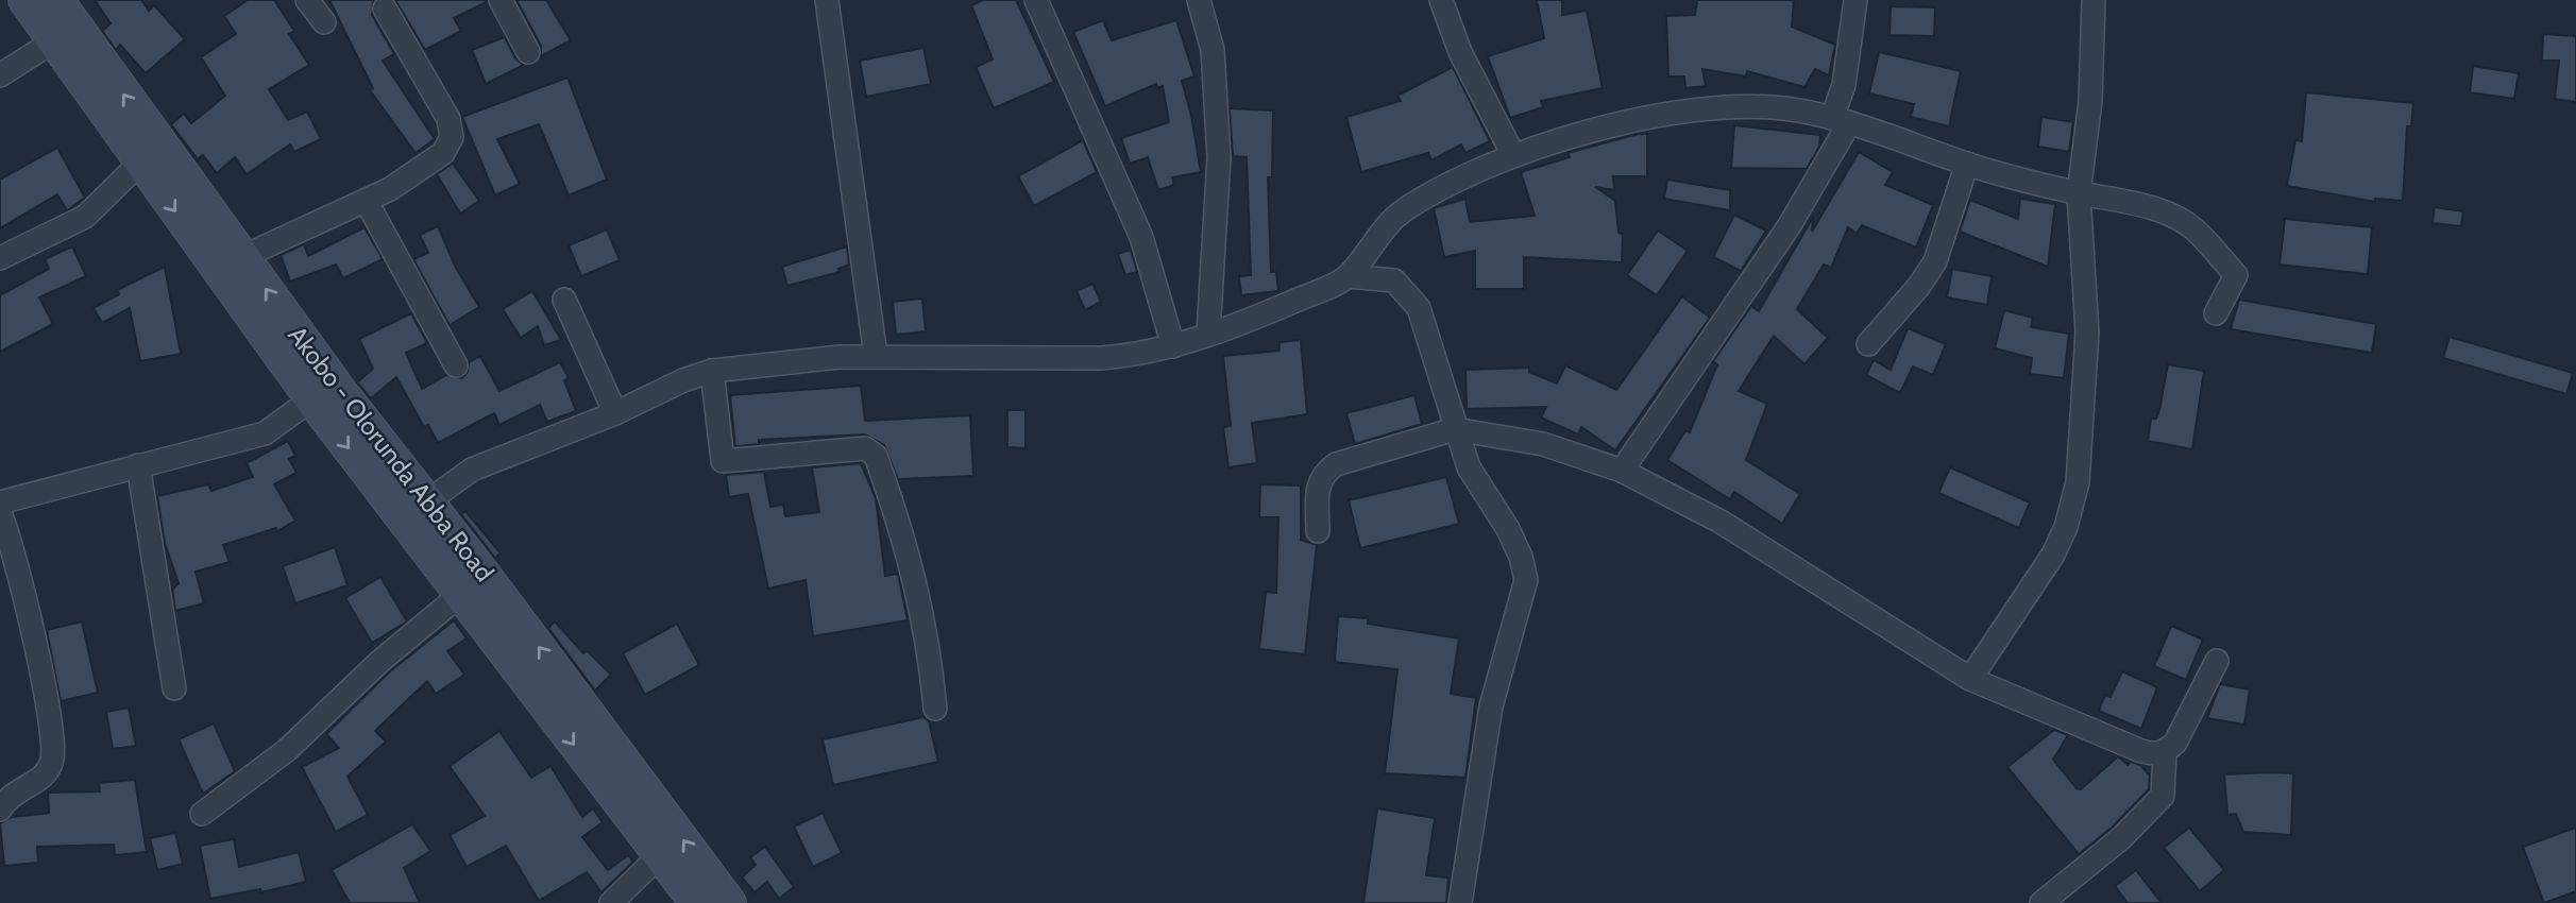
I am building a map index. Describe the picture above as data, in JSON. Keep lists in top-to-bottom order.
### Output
{
  "streets": {
    "main road": ["Akobo - Olorunda Abba Road"]
  }
}
